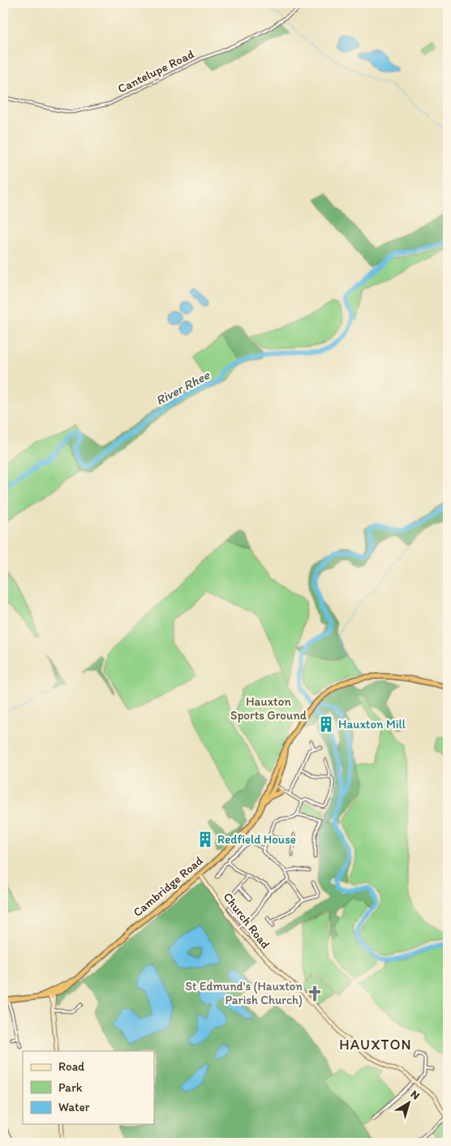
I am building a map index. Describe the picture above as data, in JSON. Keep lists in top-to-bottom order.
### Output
{
  "streets": {
    "highway": ["Cambridge Road"],
    "street": ["Cantelupe Road", "Church Road"]
  },
  "crossings": [
    ["Cambridge Road", "Church Road"]
  ],
  "districts": ["HAUXTON"],
  "water": ["River Rhee"],
  "parks": ["Hauxton Sports Ground"],
  "places": {
    "building": ["Hauxton Mill", "Redfield House"],
    "church": ["St Edmund's (Hauxton Parish Church)"]
  },
  "legend": ["Road", "Park", "Water"],
  "north": "top right"
}
